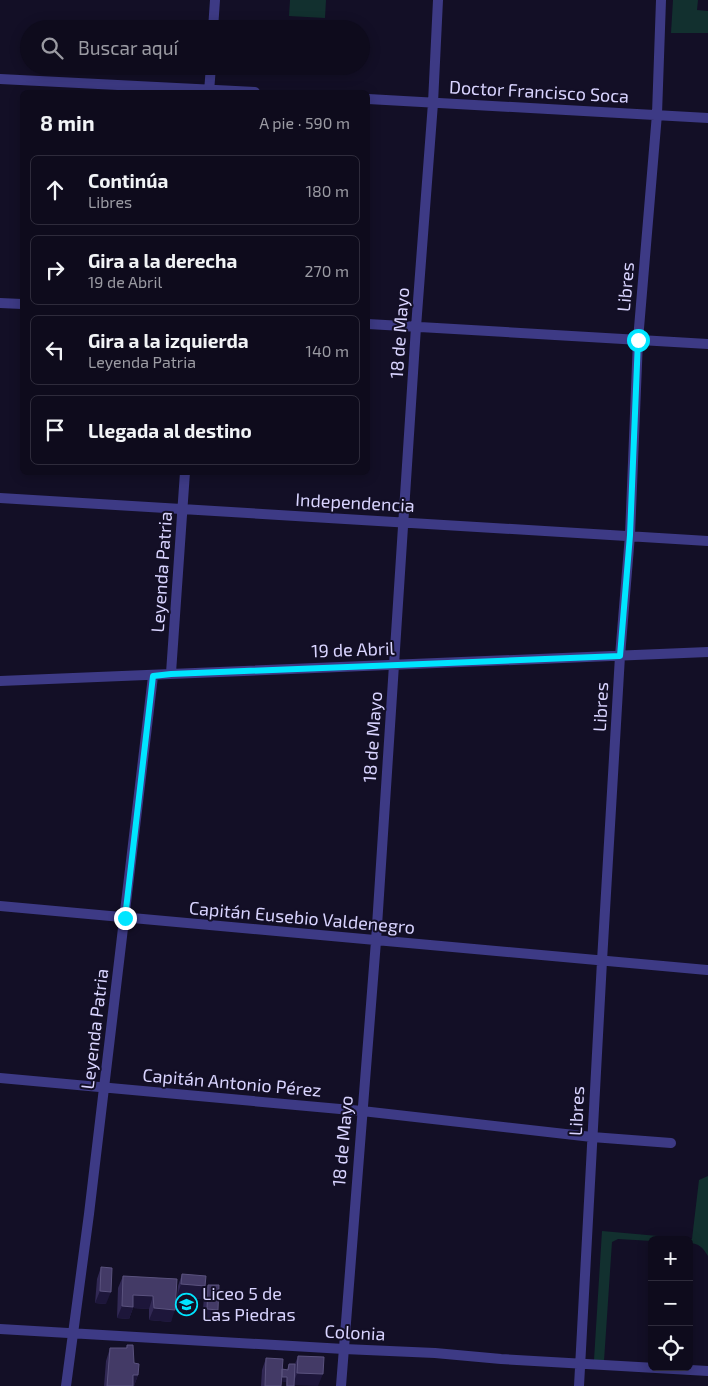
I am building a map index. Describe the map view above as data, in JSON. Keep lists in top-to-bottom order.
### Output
{
  "streets": {
    "street": [
      "Doctor Francisco Soca",
      "Libres",
      "18 de Mayo",
      "Independencia",
      "Leyenda Patria",
      "19 de Abril",
      "Capitán Eusebio Valdenegro",
      "Capitán Antonio Pérez",
      "Colonia"
    ]
  },
  "crossings": [
    ["Doctor Francisco Soca", "Libres"],
    ["Doctor Francisco Soca", "18 de Mayo"],
    ["Libres", "Independencia"],
    ["Libres", "19 de Abril"],
    ["Libres", "Capitán Eusebio Valdenegro"],
    ["Libres", "Capitán Antonio Pérez"],
    ["Libres", "Colonia"],
    ["18 de Mayo", "Independencia"],
    ["18 de Mayo", "19 de Abril"],
    ["18 de Mayo", "Capitán Eusebio Valdenegro"],
    ["18 de Mayo", "Capitán Antonio Pérez"],
    ["18 de Mayo", "Colonia"],
    ["Independencia", "Leyenda Patria"],
    ["Leyenda Patria", "19 de Abril"],
    ["Leyenda Patria", "Capitán Eusebio Valdenegro"],
    ["Leyenda Patria", "Capitán Antonio Pérez"],
    ["Leyenda Patria", "Colonia"]
  ],
  "places": {
    "school or university": ["Liceo 5 de Las Piedras"]
  },
  "page": {
    "search": "Buscar aquí",
    "heading": ["8 min", "A pie · 590 m"],
    "list": [
      ["Continúa", "Libres", "180 m"],
      ["Gira a la derecha", "19 de Abril", "270 m"],
      ["Gira a la izquierda", "Leyenda Patria", "140 m"],
      "Llegada al destino"
    ],
    "map_buttons": ["+", "−"]
  }
}
